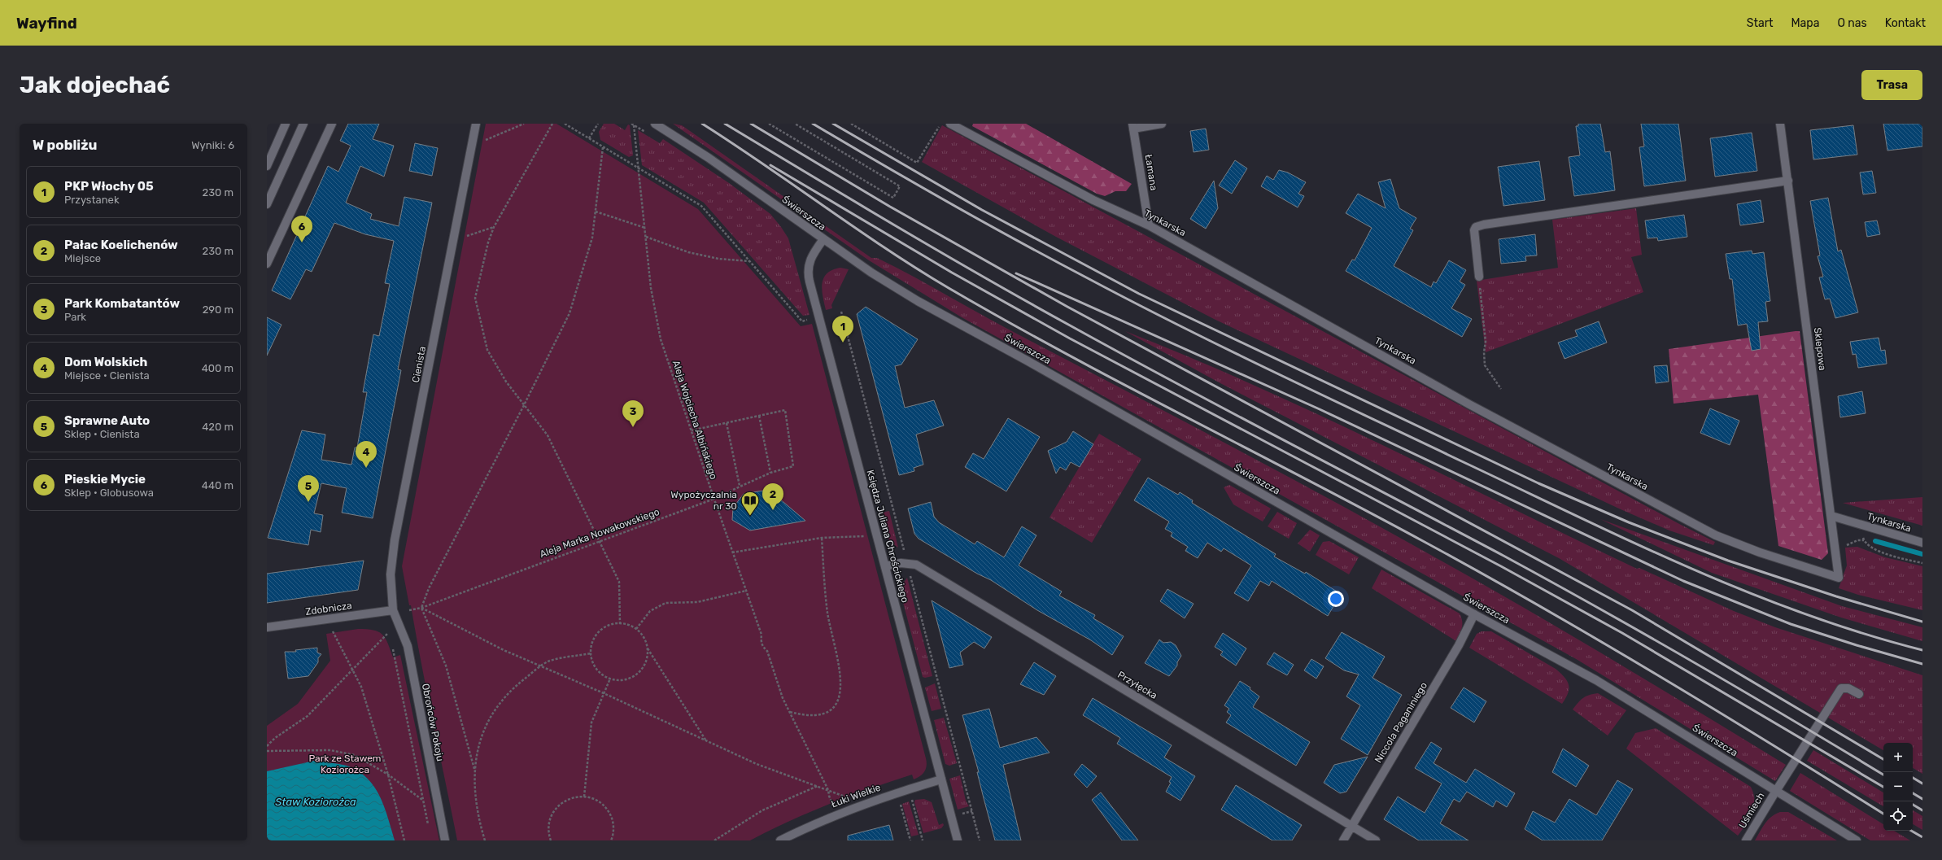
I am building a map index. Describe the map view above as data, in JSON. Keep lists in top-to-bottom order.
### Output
{
  "streets": {
    "street": [
      "Łamana",
      "Świerszcza",
      "Tynkarska",
      "Sklepowa",
      "Cienista",
      "Księdza Juliana Chrościckiego",
      "Zdobnicza",
      "Przyłęcka",
      "Obrońców Pokoju",
      "Niccola Paganiniego",
      "Łuki Wielkie",
      "Uśmiech"
    ],
    "path": ["Aleja Wojciecha Albińskiego", "Aleja Marka Nowakowskiego"]
  },
  "crossings": [
    ["Łamana", "Tynkarska"],
    ["Świerszcza", "Księdza Juliana Chrościckiego"],
    ["Świerszcza", "Niccola Paganiniego"],
    ["Świerszcza", "Uśmiech"],
    ["Tynkarska", "Sklepowa"],
    ["Cienista", "Zdobnicza"],
    ["Cienista", "Obrońców Pokoju"],
    ["Aleja Wojciecha Albińskiego", "Aleja Marka Nowakowskiego"],
    ["Księdza Juliana Chrościckiego", "Przyłęcka"],
    ["Księdza Juliana Chrościckiego", "Łuki Wielkie"],
    ["Zdobnicza", "Obrońców Pokoju"],
    ["Przyłęcka", "Niccola Paganiniego"]
  ],
  "water": ["Staw Koziorożca"],
  "parks": ["Park ze Stawem Koziorożca"],
  "places": {
    "library": ["Wypożyczalnia nr 30"]
  },
  "page": {
    "header": "Wayfind",
    "nav": [
      "Start",
      "Mapa",
      "O nas",
      "Kontakt"
    ],
    "buttons": "Trasa",
    "title": "Jak dojechać",
    "heading": ["W pobliżu", "Wyniki: 6"],
    "list": [
      {
        "mark": "1",
        "name": "PKP Włochy 05",
        "note": "Przystanek",
        "value": "230 m"
      },
      {
        "mark": "2",
        "name": "Pałac Koelichenów",
        "note": "Miejsce",
        "value": "230 m"
      },
      {
        "mark": "3",
        "name": "Park Kombatantów",
        "note": "Park",
        "value": "290 m"
      },
      {
        "mark": "4",
        "name": "Dom Wolskich",
        "note": "Miejsce · Cienista",
        "value": "400 m"
      },
      {
        "mark": "5",
        "name": "Sprawne Auto",
        "note": "Sklep · Cienista",
        "value": "420 m"
      },
      {
        "mark": "6",
        "name": "Pieskie Mycie",
        "note": "Sklep · Globusowa",
        "value": "440 m"
      }
    ],
    "pins": [
      "6",
      "1",
      "3",
      "4",
      "5",
      "2"
    ],
    "map_buttons": ["+", "−"]
  }
}
